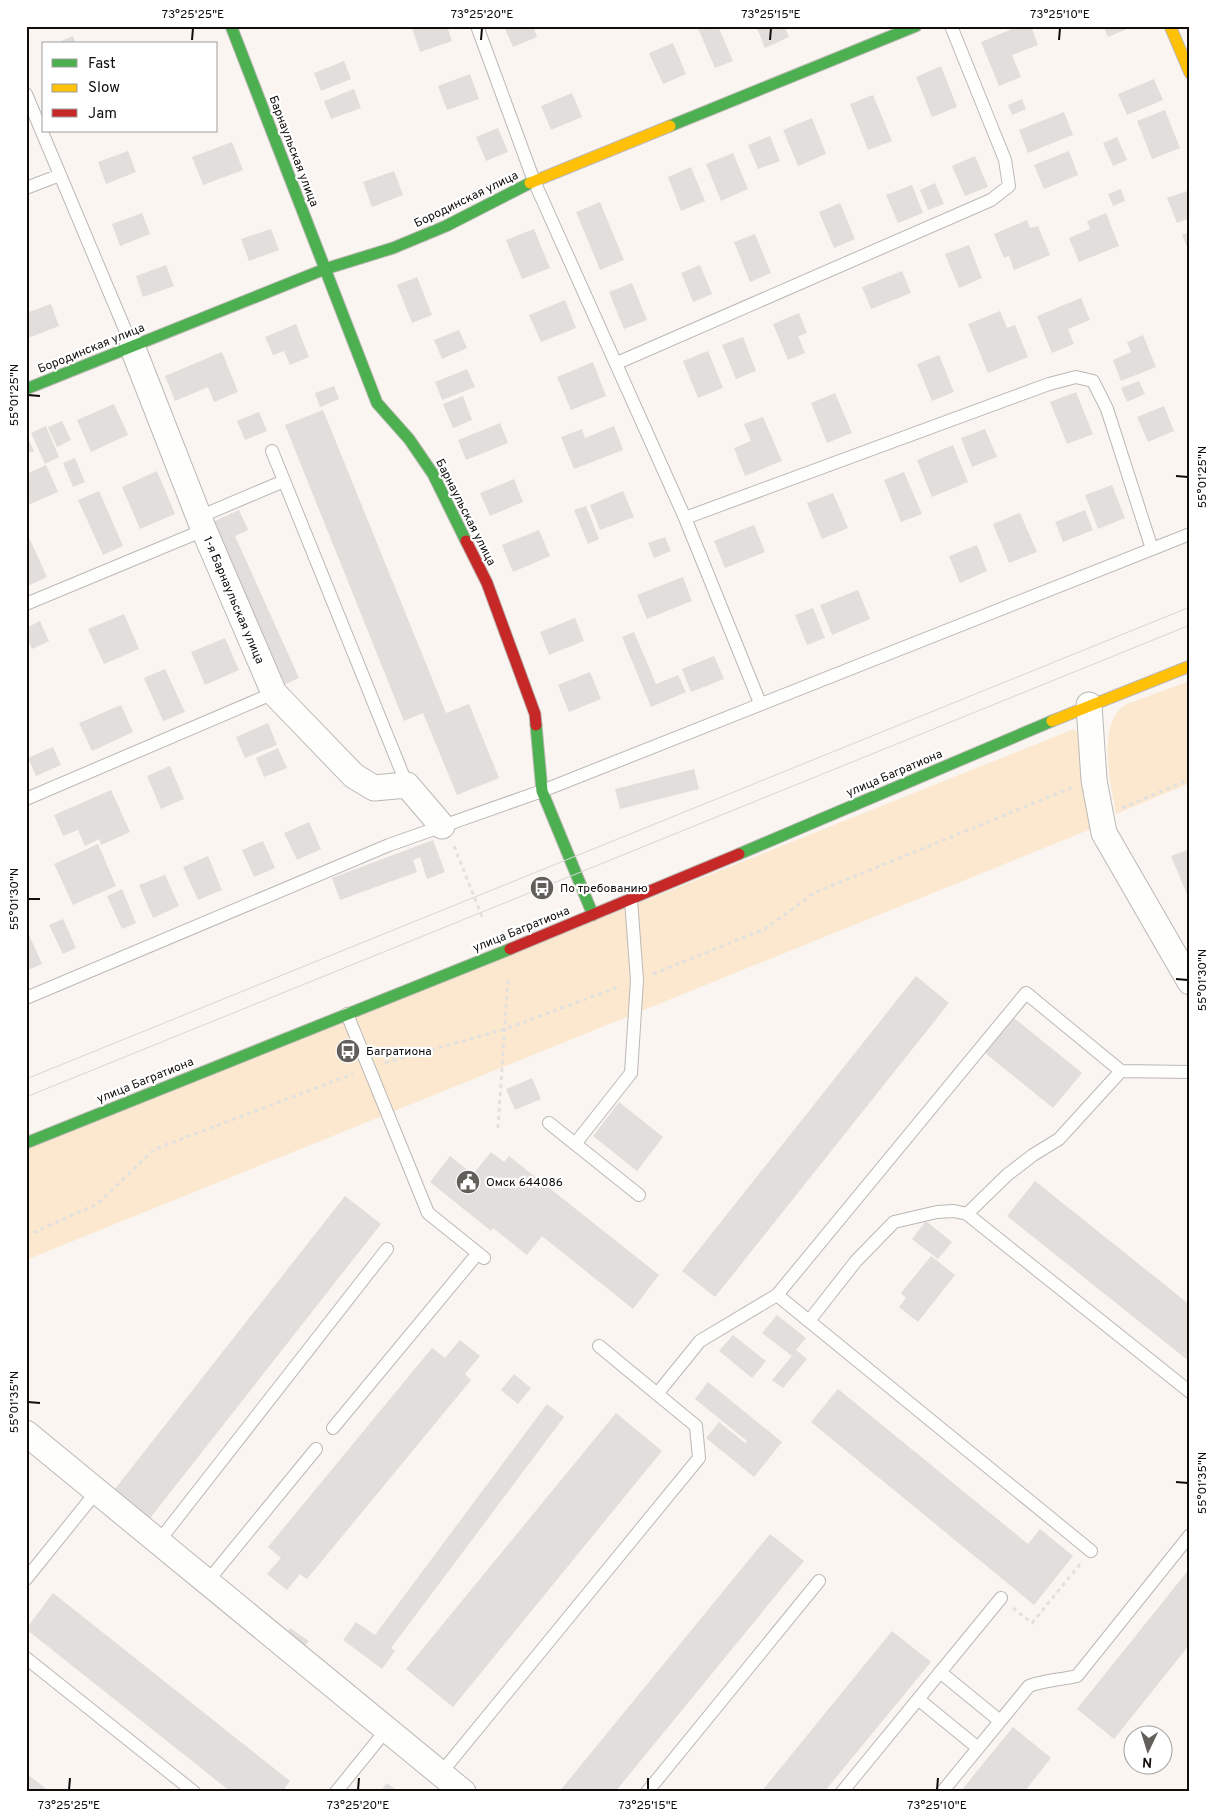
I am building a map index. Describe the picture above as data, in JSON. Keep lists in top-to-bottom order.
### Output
{
  "streets": {
    "street": [
      "Барнаульская улица",
      "Бородинская улица",
      "1-я Барнаульская улица",
      "улица Багратиона"
    ]
  },
  "crossings": [
    ["Барнаульская улица", "Бородинская улица"],
    ["Барнаульская улица", "улица Багратиона"],
    ["Бородинская улица", "1-я Барнаульская улица"]
  ],
  "places": {
    "bus stop": ["По требованию", "Багратиона"],
    "public building": ["Омск 644086"]
  },
  "legend": ["Fast", "Slow", "Jam"],
  "north": "bottom",
  "coordinates": [
    "73°25'25\"E",
    "73°25'20\"E",
    "73°25'15\"E",
    "73°25'10\"E",
    "55°01'25\"N",
    "55°01'30\"N",
    "55°01'35\"N"
  ]
}
